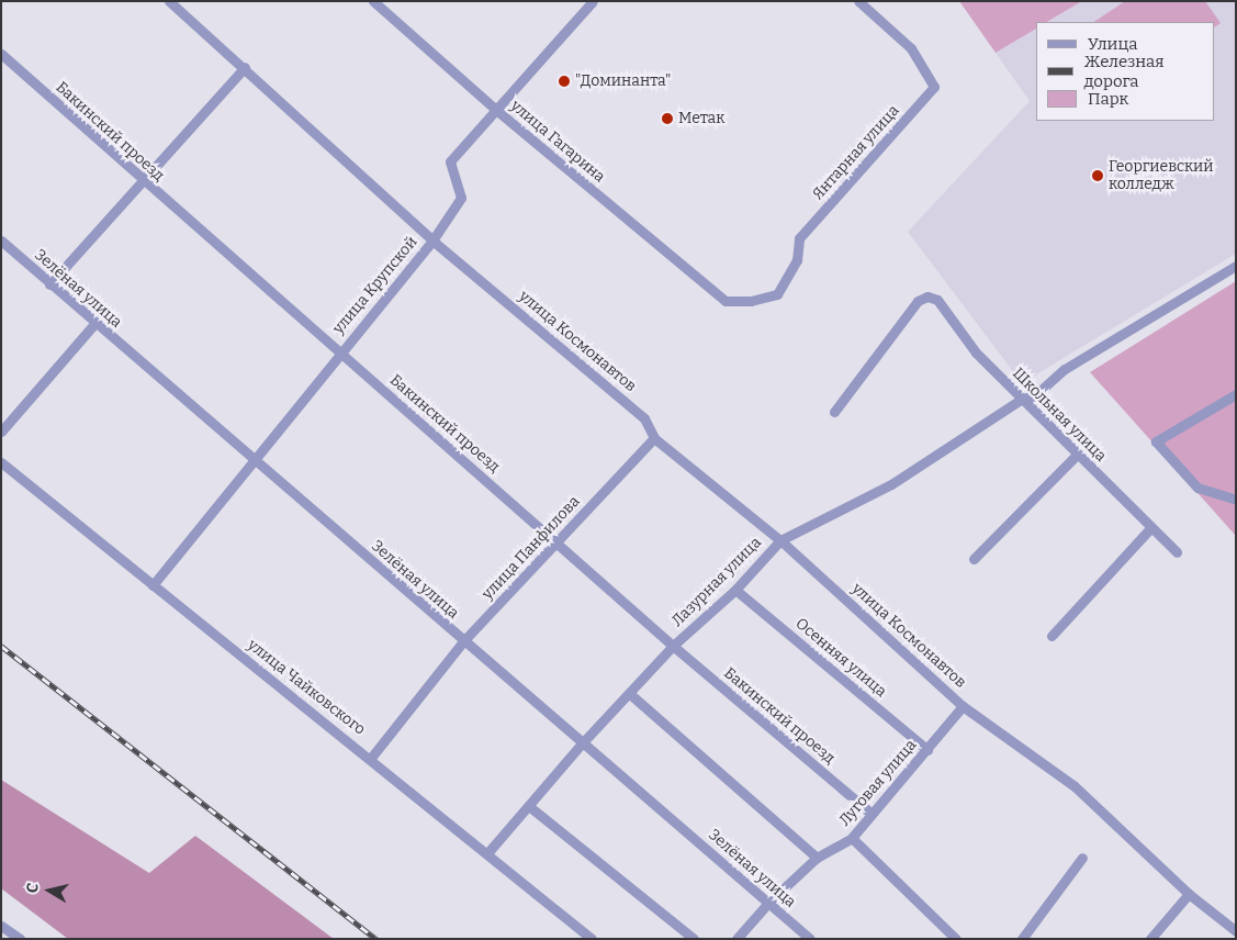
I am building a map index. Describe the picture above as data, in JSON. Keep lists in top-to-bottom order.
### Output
{
  "streets": {
    "street": [
      "Бакинский проезд",
      "улица Гагарина",
      "Янтарная улица",
      "улица Крупской",
      "Зелёная улица",
      "улица Космонавтов",
      "Школьная улица",
      "улица Панфилова",
      "Лазурная улица",
      "Осенняя улица",
      "улица Чайковского",
      "Луговая улица"
    ]
  },
  "crossings": [
    ["Бакинский проезд", "улица Крупской"],
    ["Бакинский проезд", "улица Панфилова"],
    ["Бакинский проезд", "Лазурная улица"],
    ["Бакинский проезд", "Луговая улица"],
    ["улица Гагарина", "Янтарная улица"],
    ["улица Гагарина", "улица Крупской"],
    ["улица Крупской", "Зелёная улица"],
    ["улица Крупской", "улица Космонавтов"],
    ["улица Крупской", "улица Чайковского"],
    ["Зелёная улица", "улица Панфилова"],
    ["Зелёная улица", "Лазурная улица"],
    ["Зелёная улица", "Луговая улица"],
    ["улица Космонавтов", "улица Панфилова"],
    ["улица Космонавтов", "Лазурная улица"],
    ["улица Космонавтов", "Луговая улица"],
    ["Школьная улица", "Лазурная улица"],
    ["улица Панфилова", "улица Чайковского"],
    ["Лазурная улица", "Осенняя улица"],
    ["Лазурная улица", "улица Чайковского"],
    ["Осенняя улица", "Луговая улица"]
  ],
  "places": ["\"Доминанта\"", "Метак", "Георгиевский колледж"],
  "legend": ["Улица", "Железная дорога", "Парк"],
  "north": "left"
}
